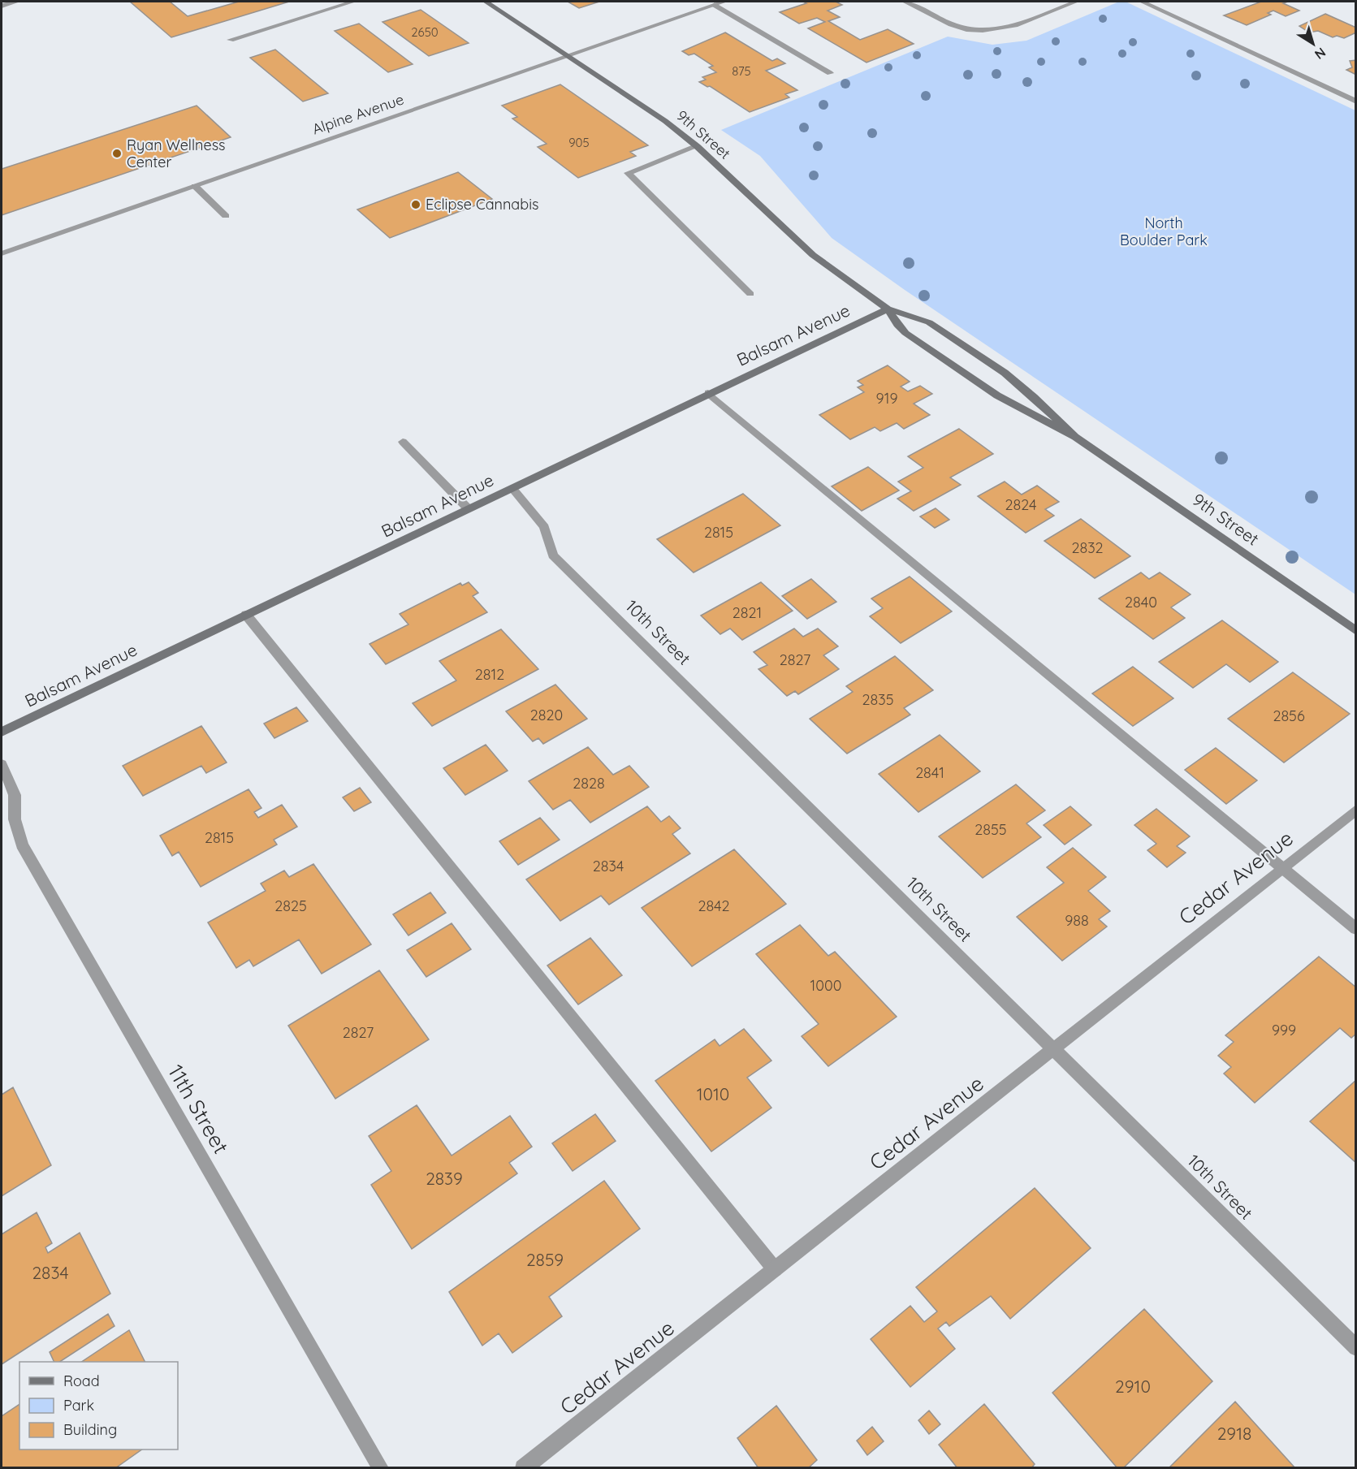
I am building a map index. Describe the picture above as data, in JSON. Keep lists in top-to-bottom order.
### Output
{
  "streets": {
    "street": [
      "Alpine Avenue",
      "9th Street",
      "Balsam Avenue",
      "10th Street",
      "Cedar Avenue",
      "11th Street"
    ]
  },
  "crossings": [
    ["Alpine Avenue", "9th Street"],
    ["9th Street", "Balsam Avenue"],
    ["Balsam Avenue", "10th Street"],
    ["10th Street", "Cedar Avenue"]
  ],
  "parks": ["North Boulder Park"],
  "places": ["Ryan Wellness Center", "Eclipse Cannabis"],
  "house_numbers": [
    "2650",
    "875",
    "905",
    "919",
    "2824",
    "2815",
    "2832",
    "2840",
    "2821",
    "2827",
    "2812",
    "2835",
    "2820",
    "2856",
    "2841",
    "2828",
    "2855",
    "2815",
    "2834",
    "2825",
    "2842",
    "988",
    "1000",
    "999",
    "2827",
    "1010",
    "2839",
    "2859",
    "2834",
    "2910",
    "2918"
  ],
  "legend": ["Road", "Park", "Building"],
  "north": "bottom right"
}
